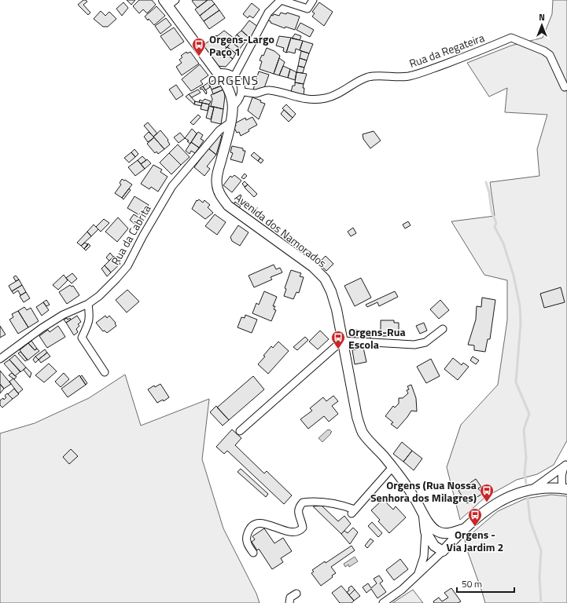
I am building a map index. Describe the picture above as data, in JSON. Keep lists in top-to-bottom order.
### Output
{
  "streets": {
    "street": ["Rua da Regateira", "Avenida dos Namorados", "Rua da Cabrita"]
  },
  "crossings": [
    ["Avenida dos Namorados", "Rua da Cabrita"]
  ],
  "districts": ["ORGENS"],
  "places": {
    "bus stop": [
      "Orgens-Largo Paço 1",
      "Orgens-Rua Escola",
      "Orgens (Rua Nossa Senhora dos Milagres)",
      "Orgens - Via Jardim 2"
    ]
  },
  "scale_bar": "50 m",
  "north": "top"
}
